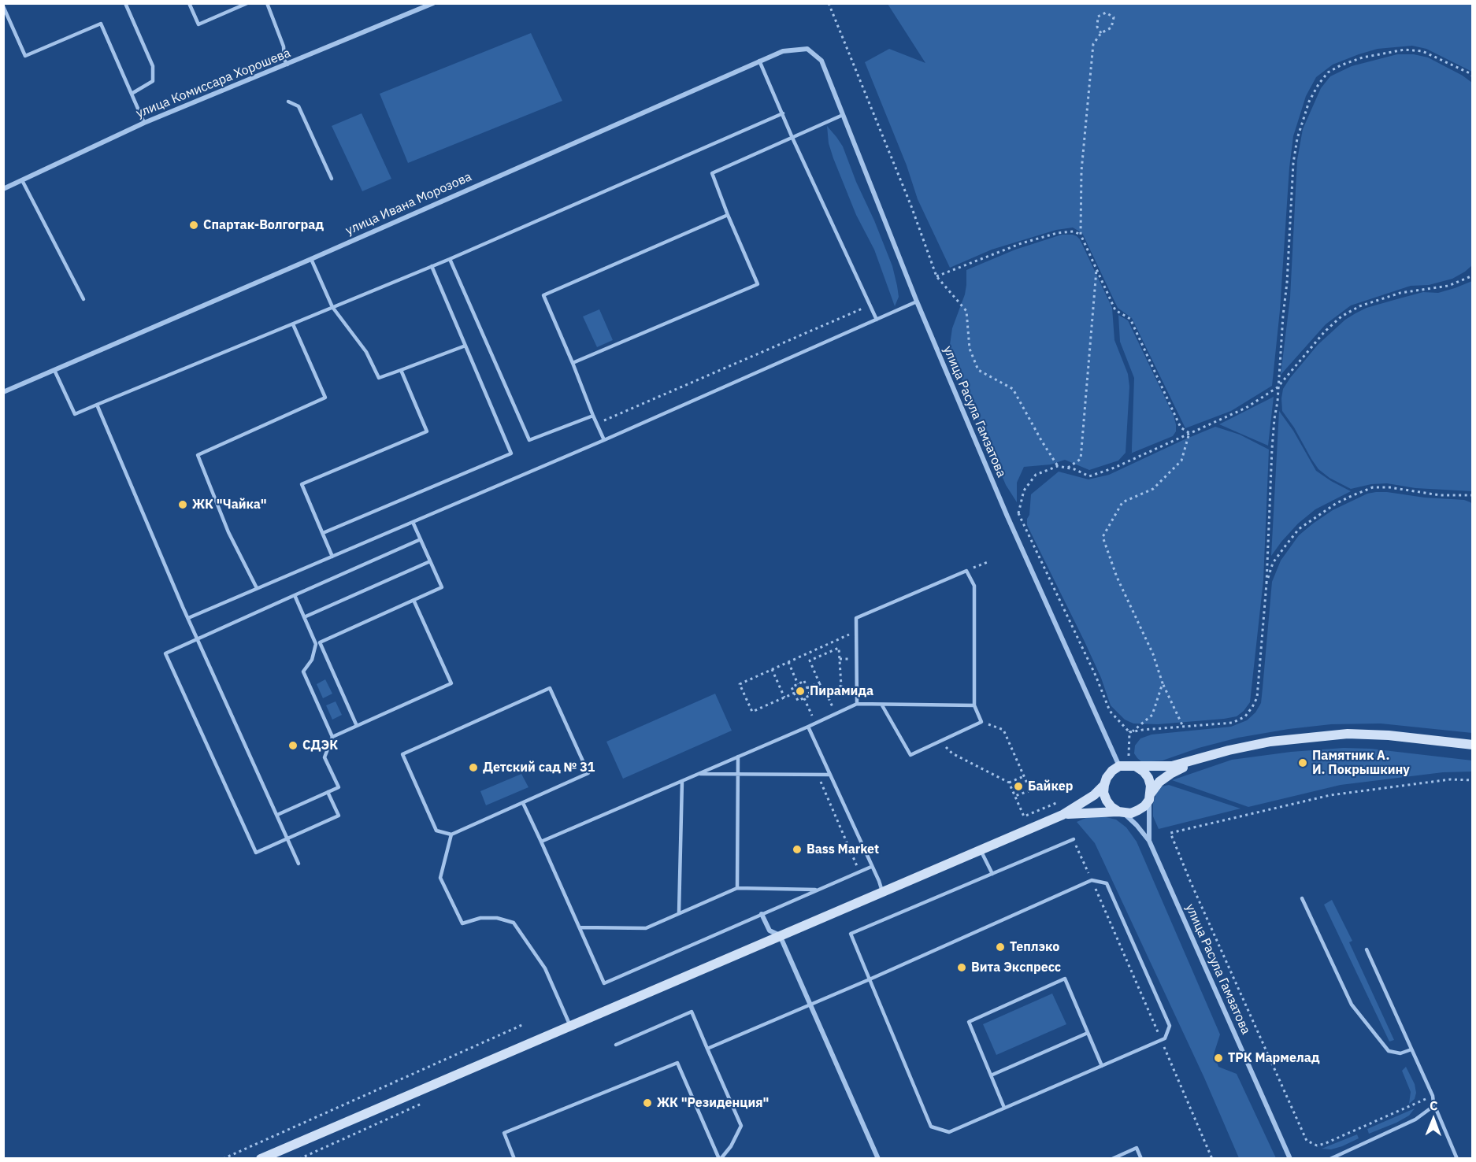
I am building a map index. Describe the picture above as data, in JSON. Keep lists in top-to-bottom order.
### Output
{
  "streets": {
    "street": ["улица Комиссара Хорошева", "улица Ивана Морозова", "улица Расула Гамзатова"]
  },
  "crossings": [
    ["улица Ивана Морозова", "улица Расула Гамзатова"]
  ],
  "places": [
    "Спартак-Волгоград",
    "ЖК \"Чайка\"",
    "Пирамида",
    "СДЭК",
    "Памятник А. И. Покрышкину",
    "Детский сад № 31",
    "Байкер",
    "Bass Market",
    "Теплэко",
    "Вита Экспресс",
    "ТРК Мармелад",
    "ЖК \"Резиденция\""
  ],
  "north": "top"
}
